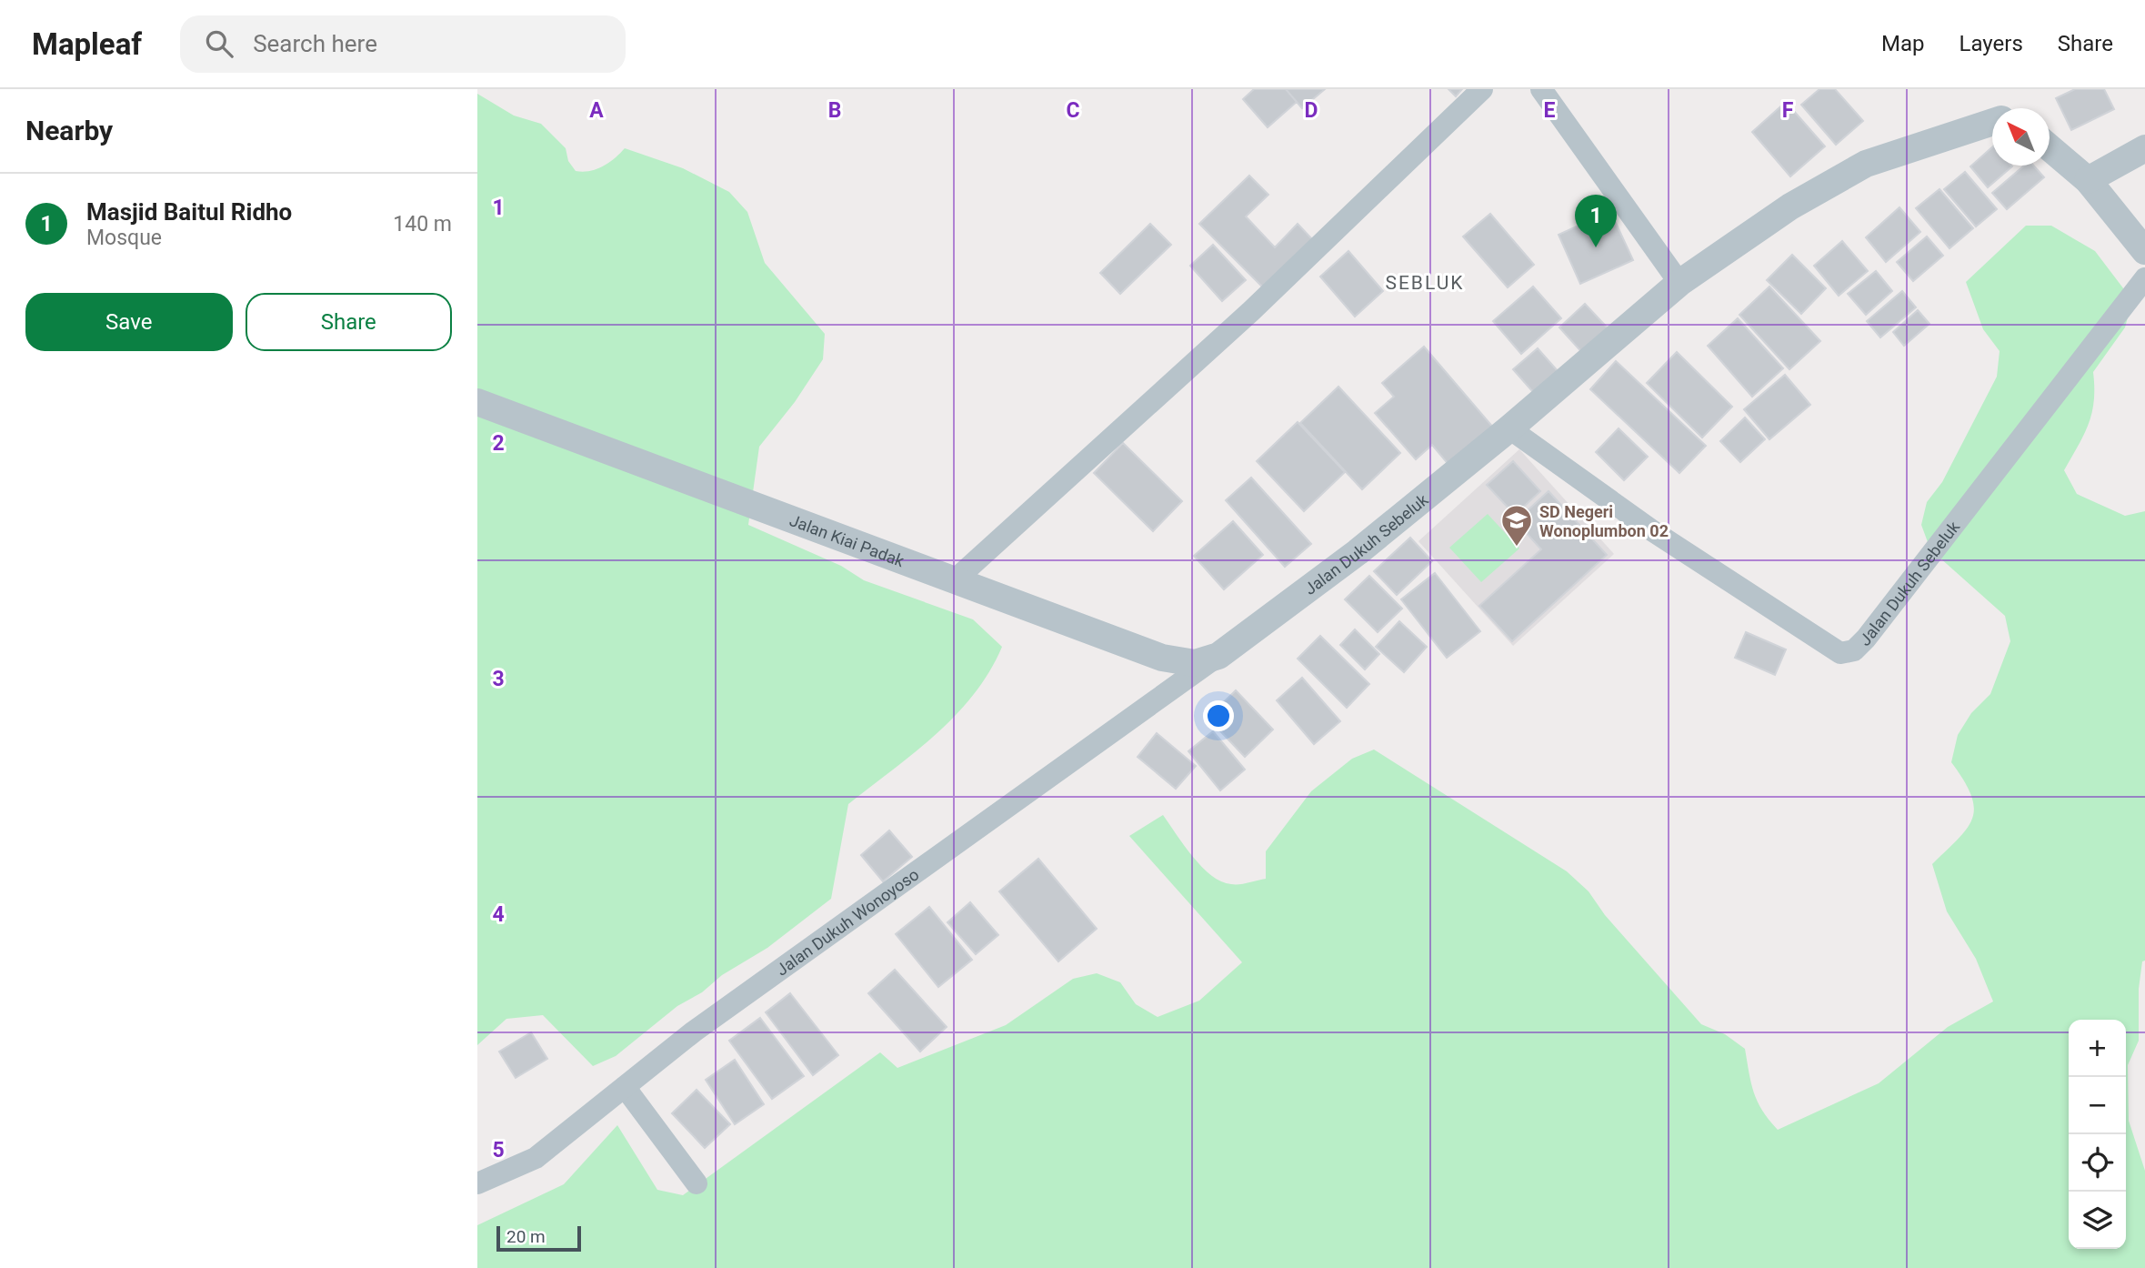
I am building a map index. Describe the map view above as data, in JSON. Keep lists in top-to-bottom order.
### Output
{
  "streets": {
    "street": ["Jalan Kiai Padak", "Jalan Dukuh Sebeluk", "Jalan Dukuh Wonoyoso"]
  },
  "crossings": [
    ["Jalan Kiai Padak", "Jalan Dukuh Sebeluk"],
    ["Jalan Kiai Padak", "Jalan Dukuh Wonoyoso"],
    ["Jalan Dukuh Sebeluk", "Jalan Dukuh Wonoyoso"]
  ],
  "districts": ["SEBLUK"],
  "places": {
    "school or university": ["SD Negeri Wonoplumbon 02"]
  },
  "scale_bar": "20 m",
  "north": "top left",
  "page": {
    "header": "Mapleaf",
    "search": "Search here",
    "nav": ["Map", "Layers", "Share"],
    "heading": "Nearby",
    "list": [
      {
        "mark": "1",
        "name": "Masjid Baitul Ridho",
        "note": "Mosque",
        "value": "140 m"
      }
    ],
    "pins": "1",
    "buttons": ["Save", "Share"],
    "map_buttons": ["+", "−"],
    "scale": "20 m"
  },
  "grid": {
    "columns": [
      "A",
      "B",
      "C",
      "D",
      "E",
      "F"
    ],
    "rows": [
      "1",
      "2",
      "3",
      "4",
      "5"
    ]
  }
}
